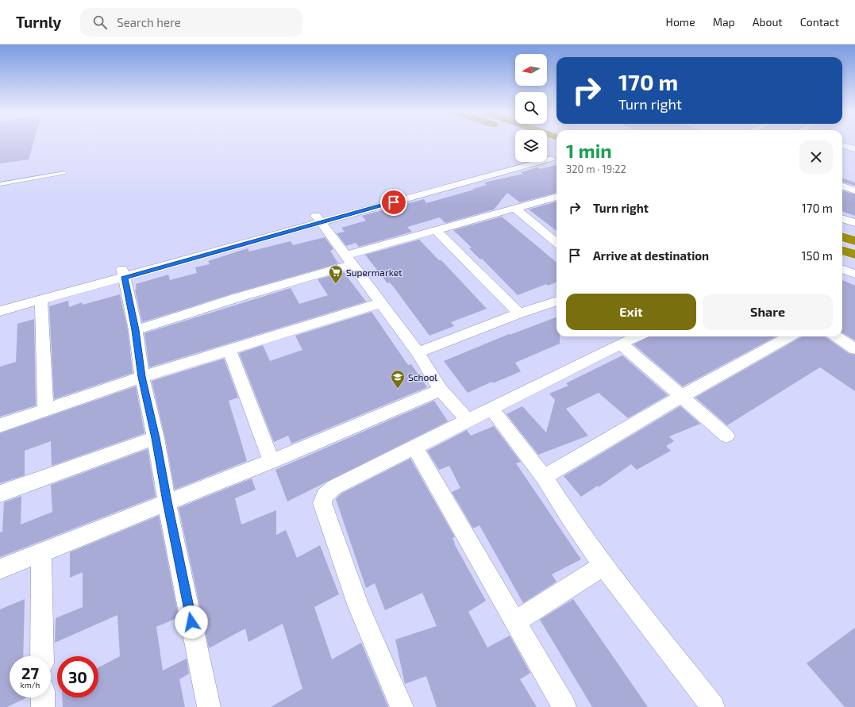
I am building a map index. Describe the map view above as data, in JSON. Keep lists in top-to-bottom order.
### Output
{
  "places": {
    "supermarket": ["Supermarket"],
    "school or university": ["School"]
  },
  "north": "left",
  "page": {
    "header": "Turnly",
    "search": "Search here",
    "nav": [
      "Home",
      "Map",
      "About",
      "Contact"
    ],
    "turn": ["170 m", "Turn right"],
    "heading": ["1 min", "320 m · 19:22"],
    "list": [
      {
        "name": "Turn right",
        "value": "170 m"
      },
      {
        "name": "Arrive at destination",
        "value": "150 m"
      }
    ],
    "buttons": ["Exit", "Share"],
    "speed": "27 km/h",
    "limit": "30"
  }
}
